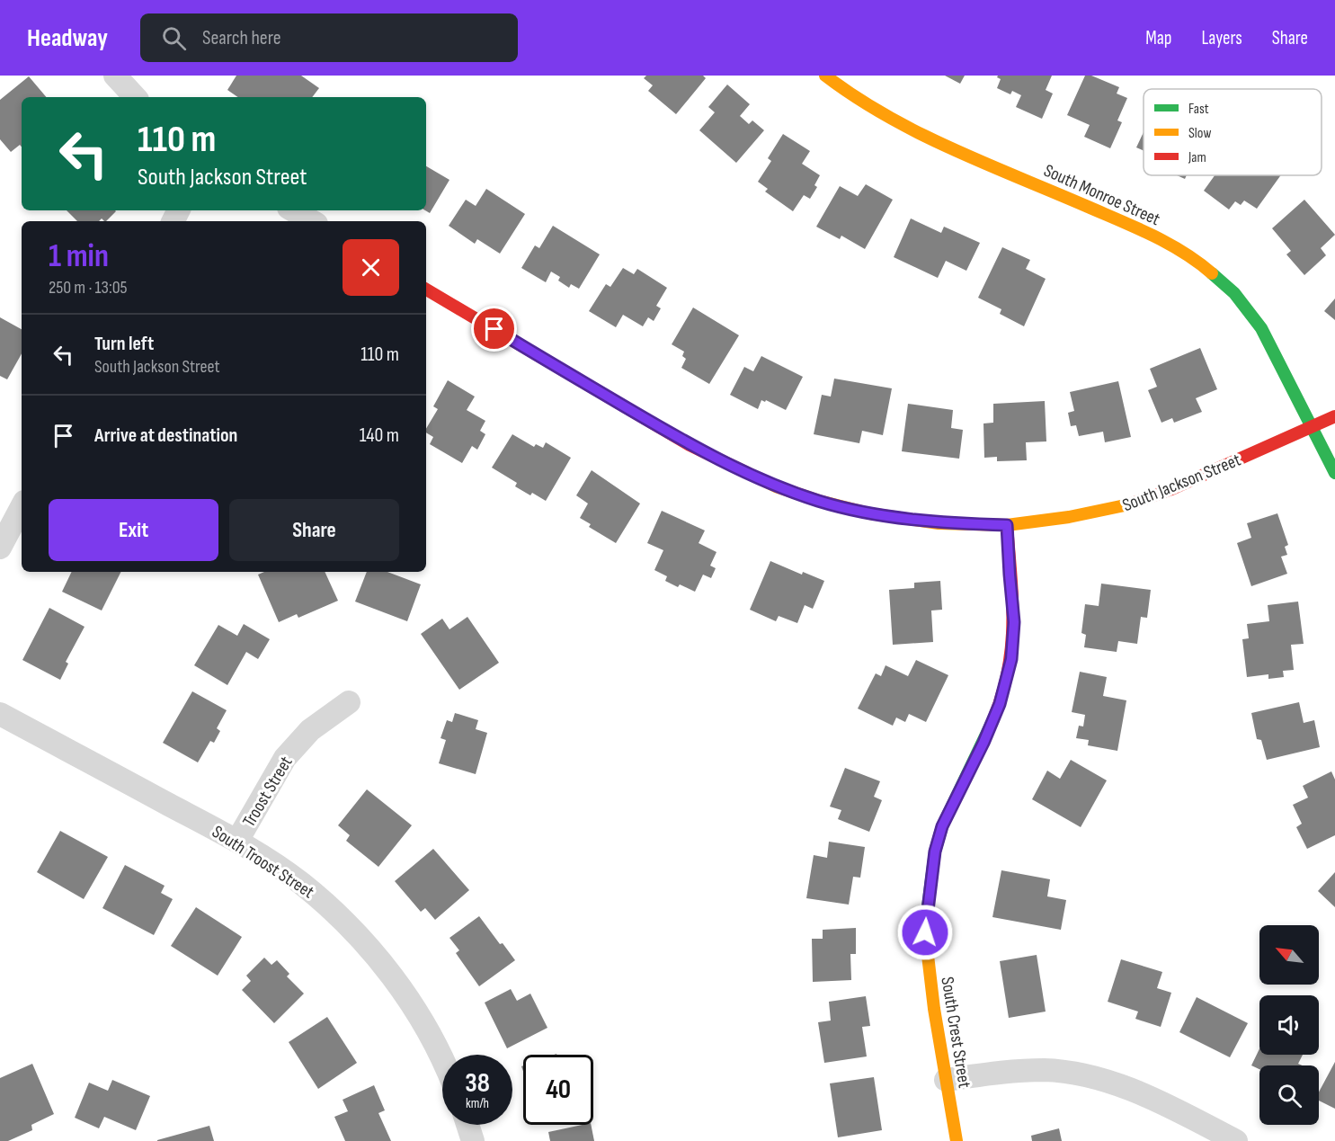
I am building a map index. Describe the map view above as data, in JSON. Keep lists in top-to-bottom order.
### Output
{
  "streets": {
    "street": [
      "South Monroe Street",
      "South Jackson Street",
      "Troost Street",
      "South Troost Street",
      "South Crest Street"
    ]
  },
  "crossings": [
    ["South Monroe Street", "South Jackson Street"],
    ["South Jackson Street", "South Crest Street"],
    ["Troost Street", "South Troost Street"]
  ],
  "legend": ["Fast", "Slow", "Jam"],
  "north": "top left",
  "page": {
    "header": "Headway",
    "search": "Search here",
    "nav": ["Map", "Layers", "Share"],
    "turn": ["110 m", "South Jackson Street"],
    "heading": ["1 min", "250 m · 13:05"],
    "list": [
      {
        "name": "Turn left",
        "note": "South Jackson Street",
        "value": "110 m"
      },
      {
        "name": "Arrive at destination",
        "value": "140 m"
      }
    ],
    "buttons": ["Exit", "Share"],
    "speed": "38 km/h",
    "limit": "40"
  }
}
